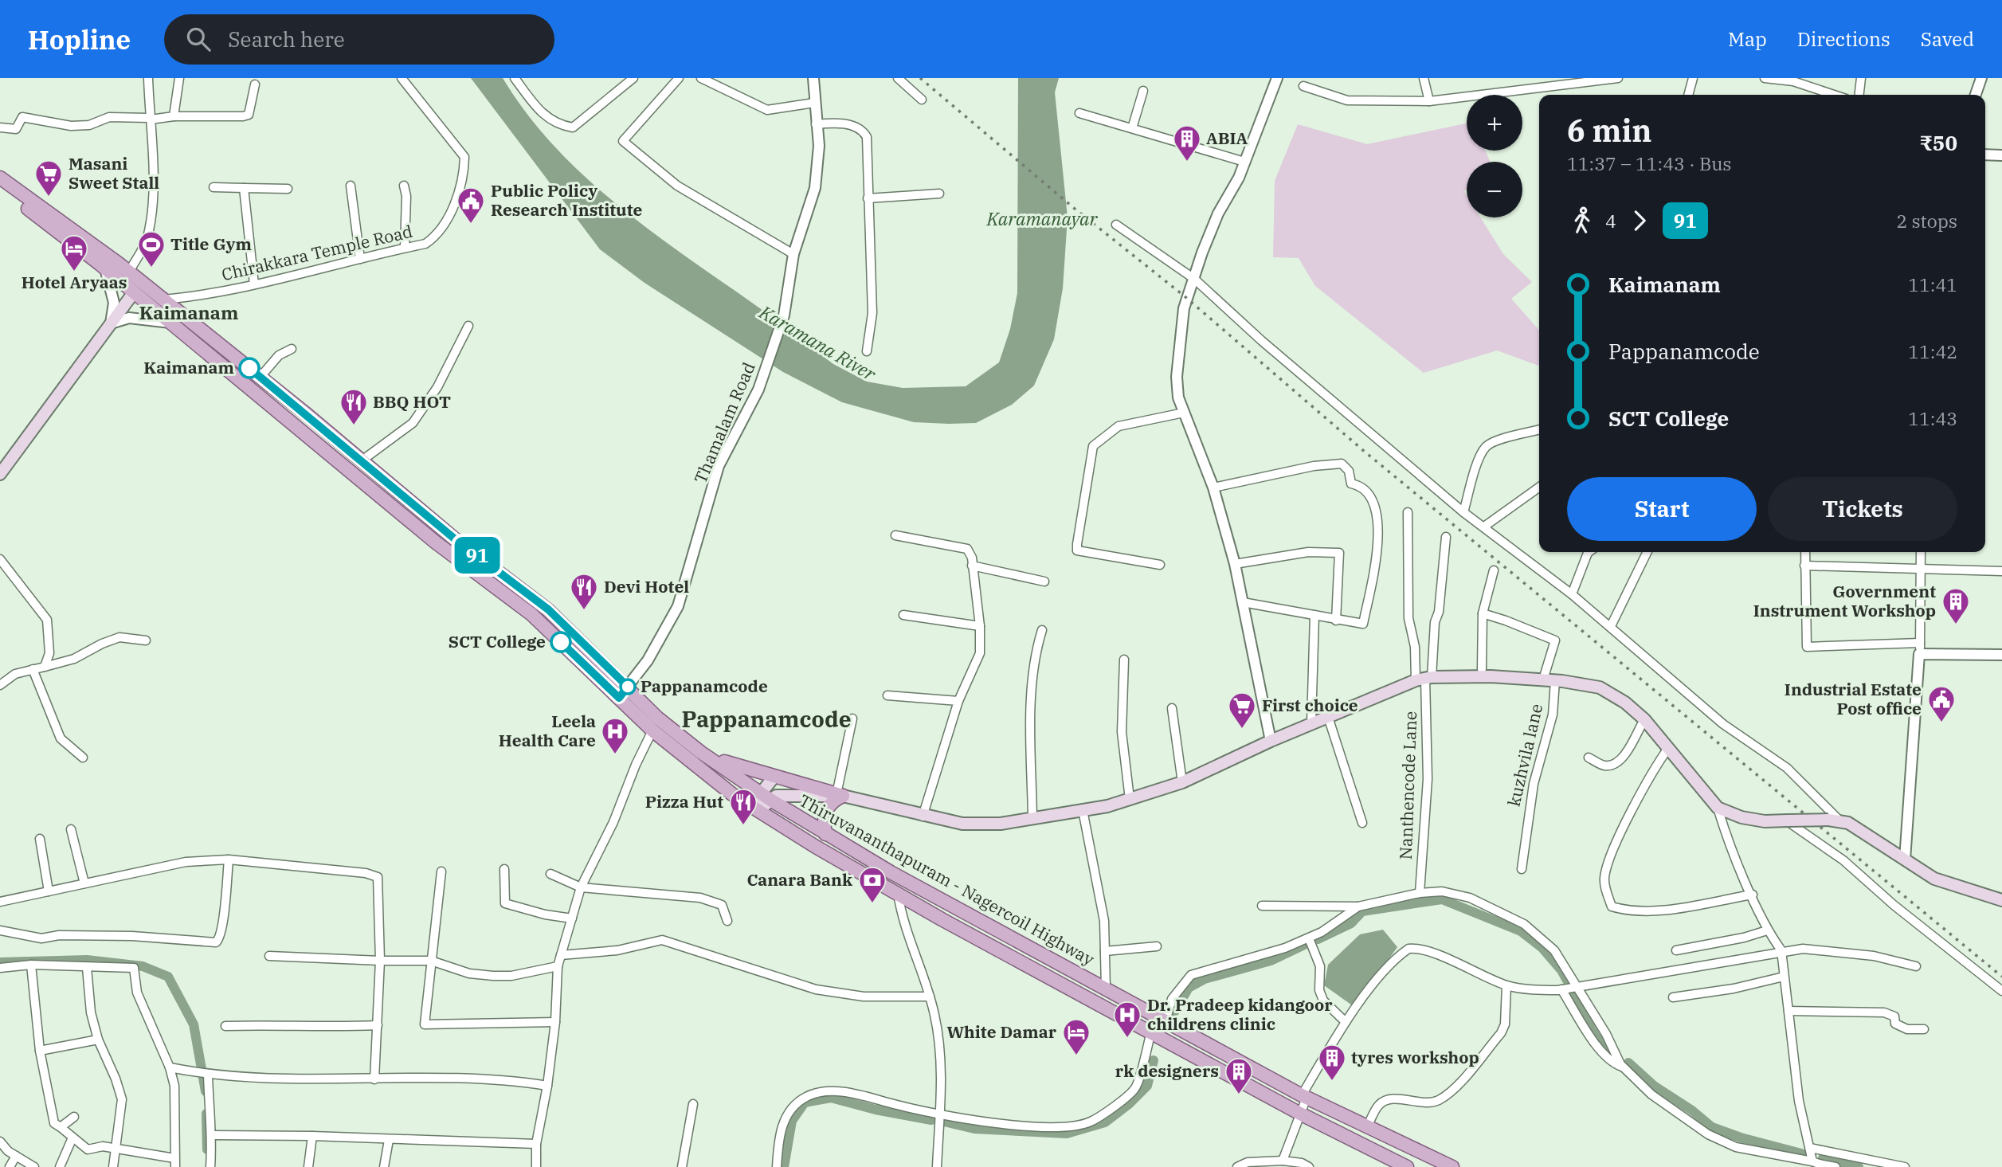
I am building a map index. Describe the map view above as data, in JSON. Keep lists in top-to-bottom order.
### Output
{
  "streets": {
    "main road": ["Thiruvananthapuram - Nagercoil Highway"],
    "street": [
      "Chirakkara Temple Road",
      "Thamalam Road",
      "kuzhvila lane",
      "Nanthencode Lane"
    ]
  },
  "crossings": [
    ["Chirakkara Temple Road", "Thiruvananthapuram - Nagercoil Highway"],
    ["Thamalam Road", "Thiruvananthapuram - Nagercoil Highway"]
  ],
  "districts": ["Kaimanam", "Pappanamcode"],
  "water": ["Karamanayar", "Karamana River"],
  "places": {
    "building": [
      "ABIA",
      "Government Instrument Workshop",
      "tyres workshop",
      "rk designers"
    ],
    "supermarket": ["Masani Sweet Stall", "First choice"],
    "public building": ["Public Policy Research Institute", "Industrial Estate Post office"],
    "sports": ["Title Gym"],
    "hotel": ["Hotel Aryaas", "White Damar"],
    "other": ["Kaimanam", "SCT College", "Pappanamcode"],
    "restaurant": ["BBQ HOT", "Devi Hotel", "Pizza Hut"],
    "hospital": ["Leela Health Care", "Dr. Pradeep kidangoor childrens clinic"],
    "bank": ["Canara Bank"]
  },
  "lines": ["bus line 91"],
  "page": {
    "header": "Hopline",
    "search": "Search here",
    "nav": ["Map", "Directions", "Saved"],
    "on_map": "91",
    "map_buttons": ["+", "−"],
    "heading": ["6 min", "11:37 – 11:43 · Bus", "₹50"],
    "legs": ["4", "91", "2 stops"],
    "list": [
      {
        "name": "Kaimanam",
        "value": "11:41"
      },
      {
        "name": "Pappanamcode",
        "value": "11:42"
      },
      {
        "name": "SCT College",
        "value": "11:43"
      }
    ],
    "buttons": ["Start", "Tickets"]
  }
}
